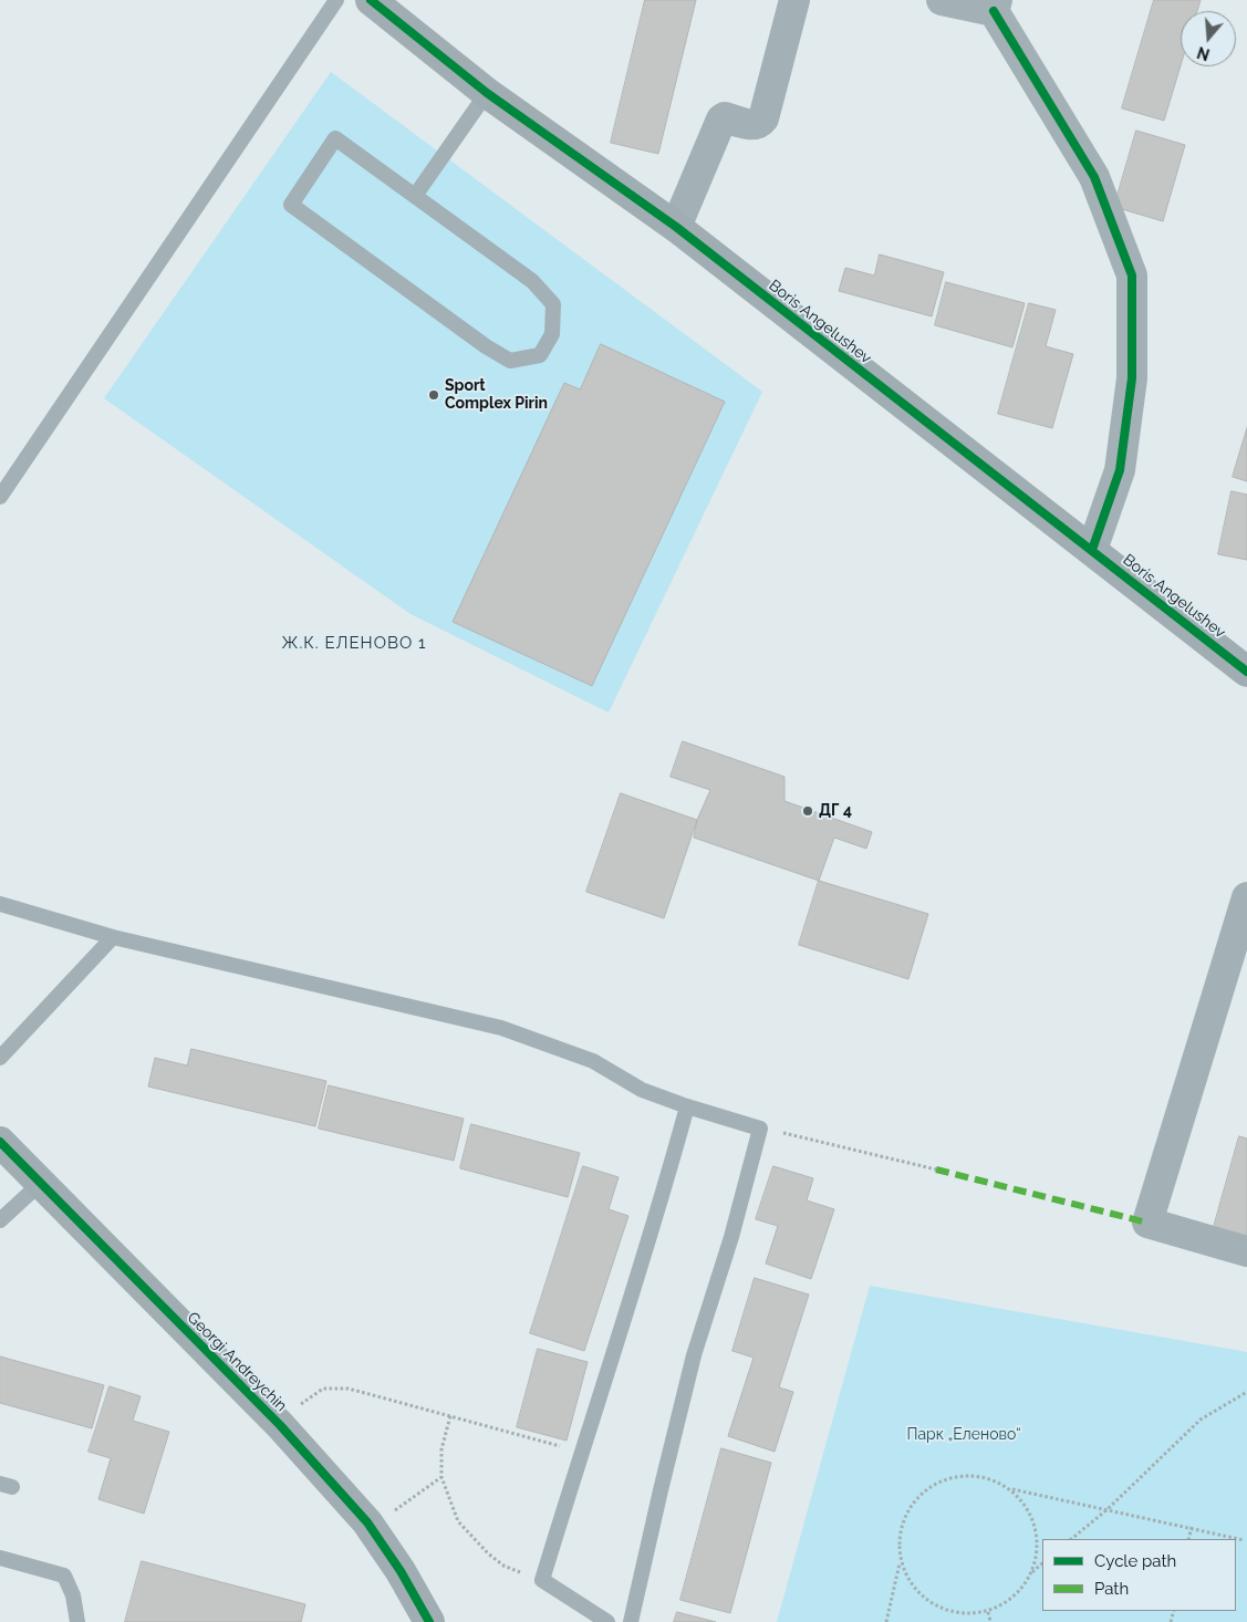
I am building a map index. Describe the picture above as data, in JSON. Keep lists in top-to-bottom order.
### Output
{
  "streets": {
    "street": ["Boris Angelushev", "Georgi Andreychin"]
  },
  "districts": ["Ж.К. ЕЛЕНОВО 1"],
  "parks": ["Парк „Еленово“"],
  "places": ["Sport Complex Pirin", "ДГ 4"],
  "legend": ["Cycle path", "Path"],
  "north": "bottom"
}
